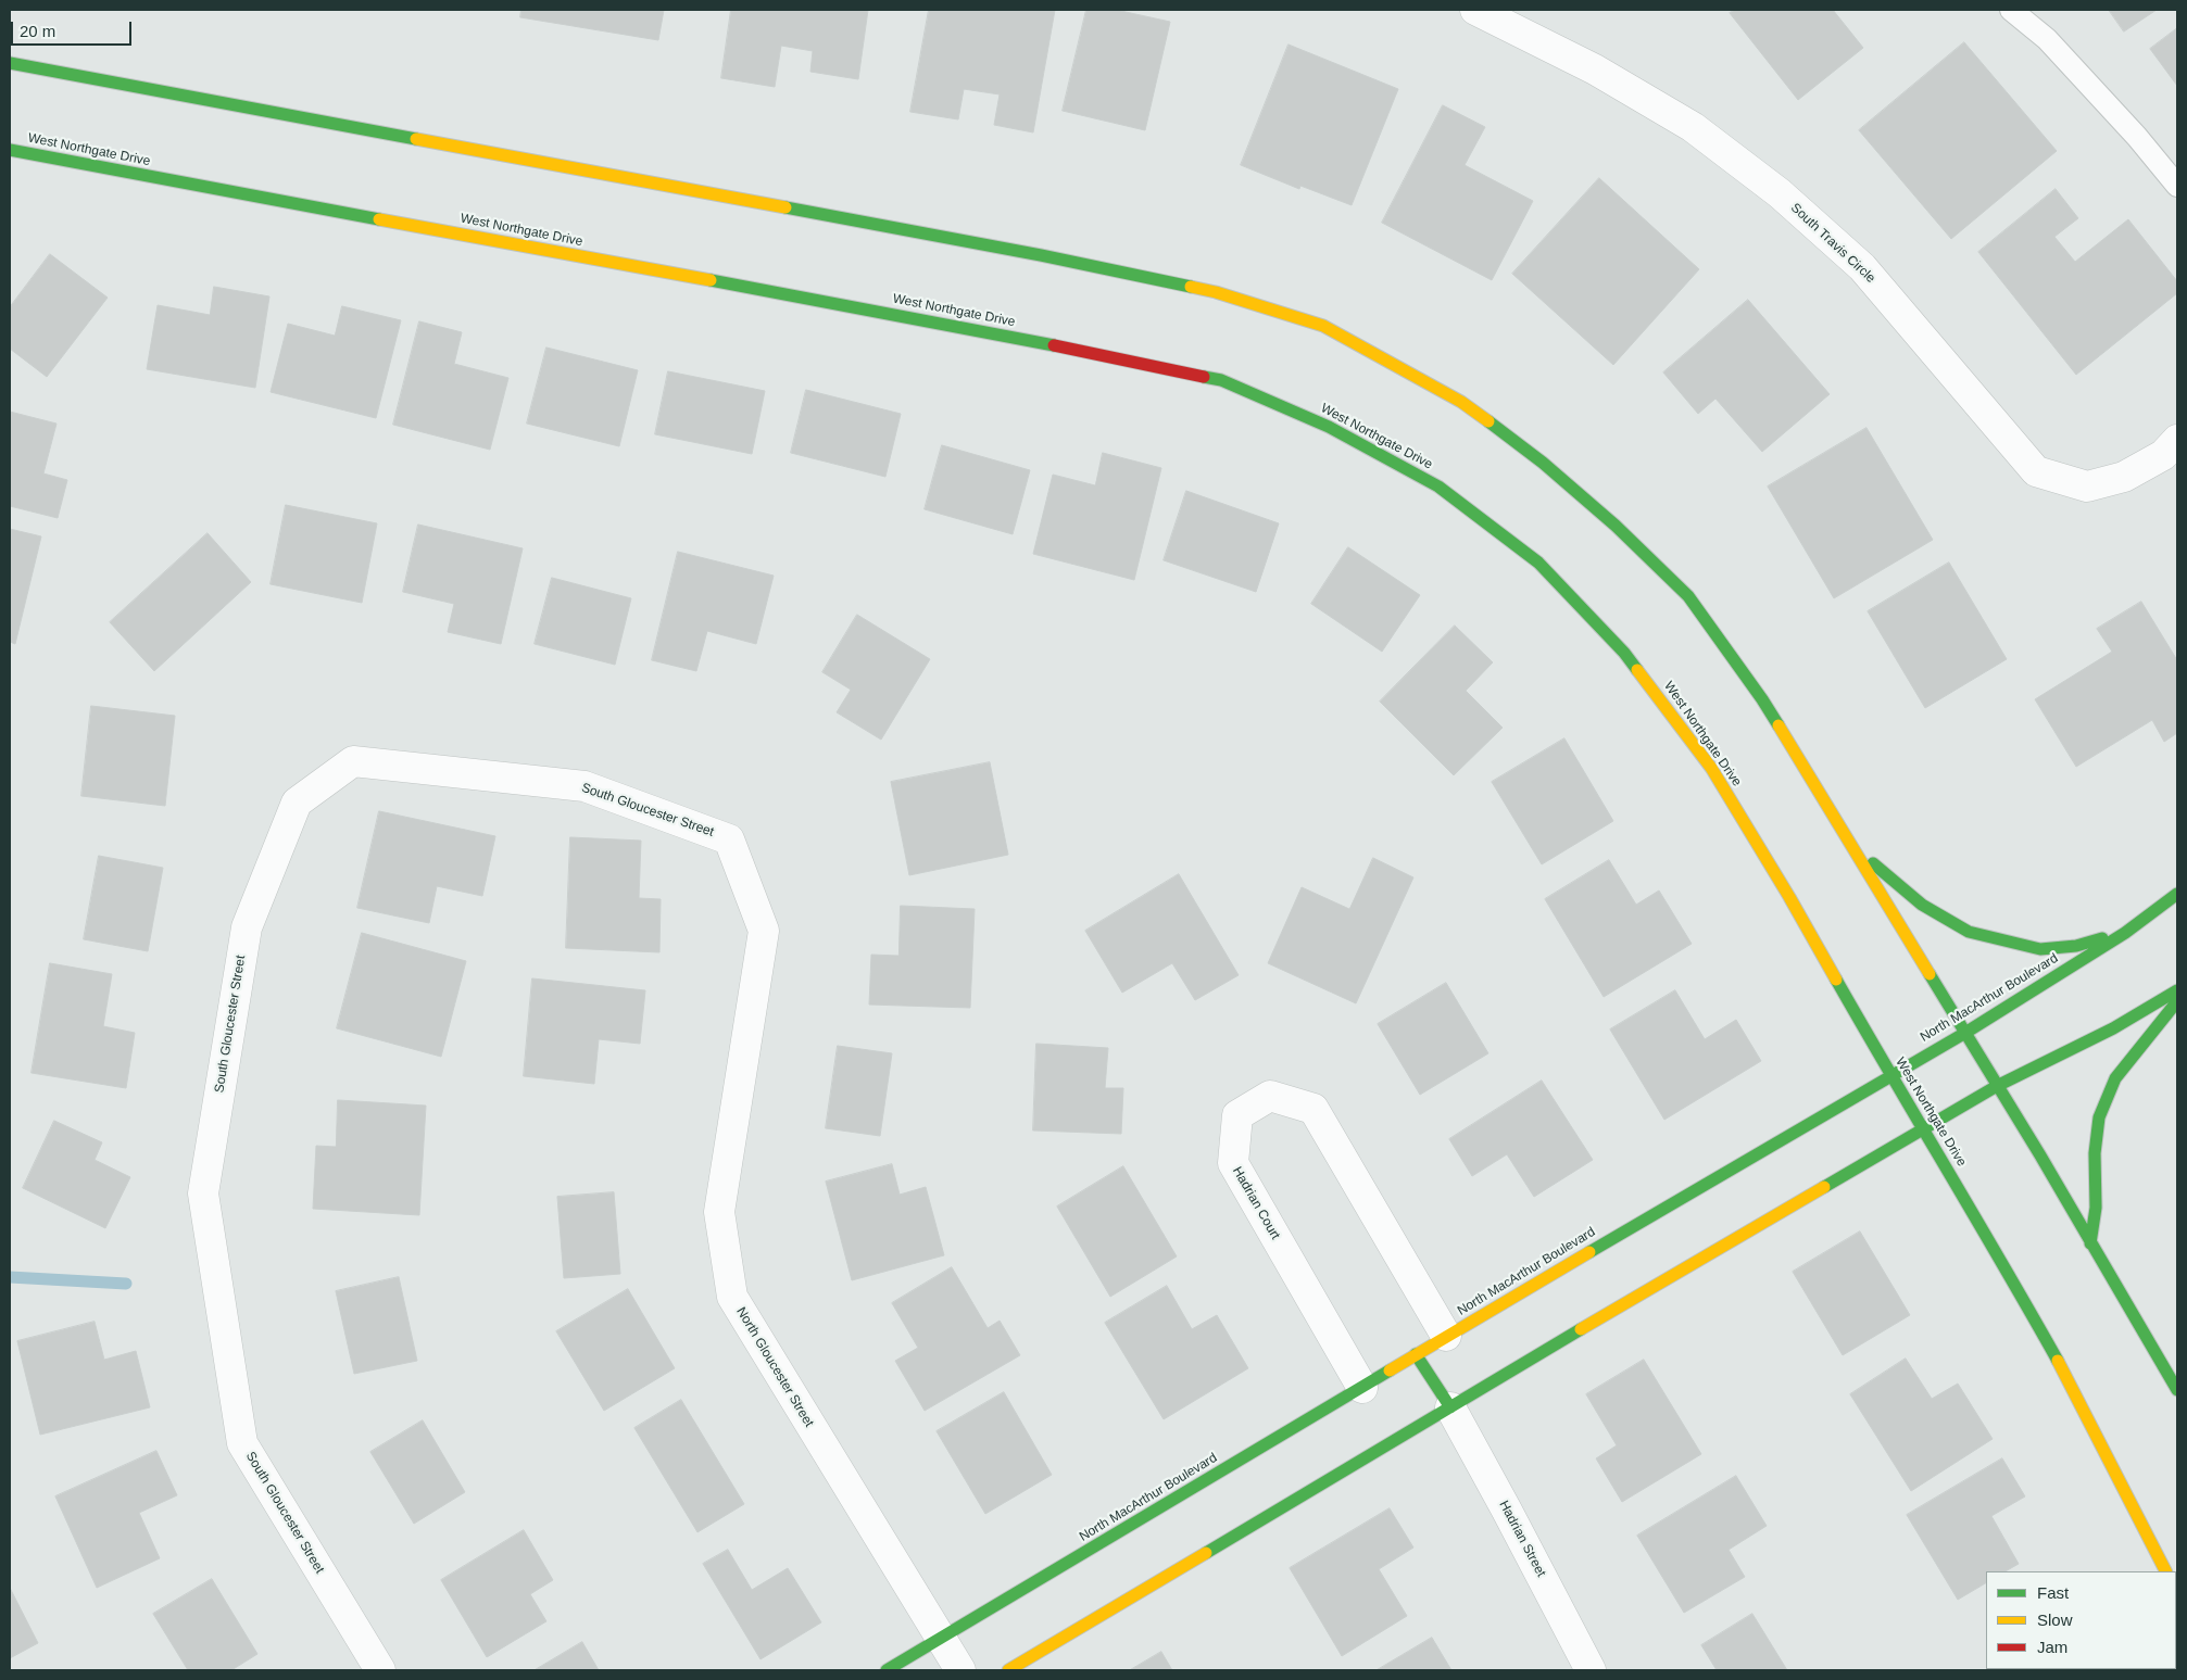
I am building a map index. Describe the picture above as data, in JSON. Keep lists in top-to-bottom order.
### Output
{
  "streets": {
    "main road": ["West Northgate Drive", "North MacArthur Boulevard"],
    "street": [
      "South Travis Circle",
      "South Gloucester Street",
      "Hadrian Court",
      "North Gloucester Street",
      "Hadrian Street"
    ]
  },
  "crossings": [
    ["West Northgate Drive", "North MacArthur Boulevard"],
    ["South Gloucester Street", "North Gloucester Street"],
    ["North MacArthur Boulevard", "Hadrian Court"],
    ["North MacArthur Boulevard", "North Gloucester Street"]
  ],
  "legend": ["Fast", "Slow", "Jam"],
  "scale_bar": "20 m"
}
